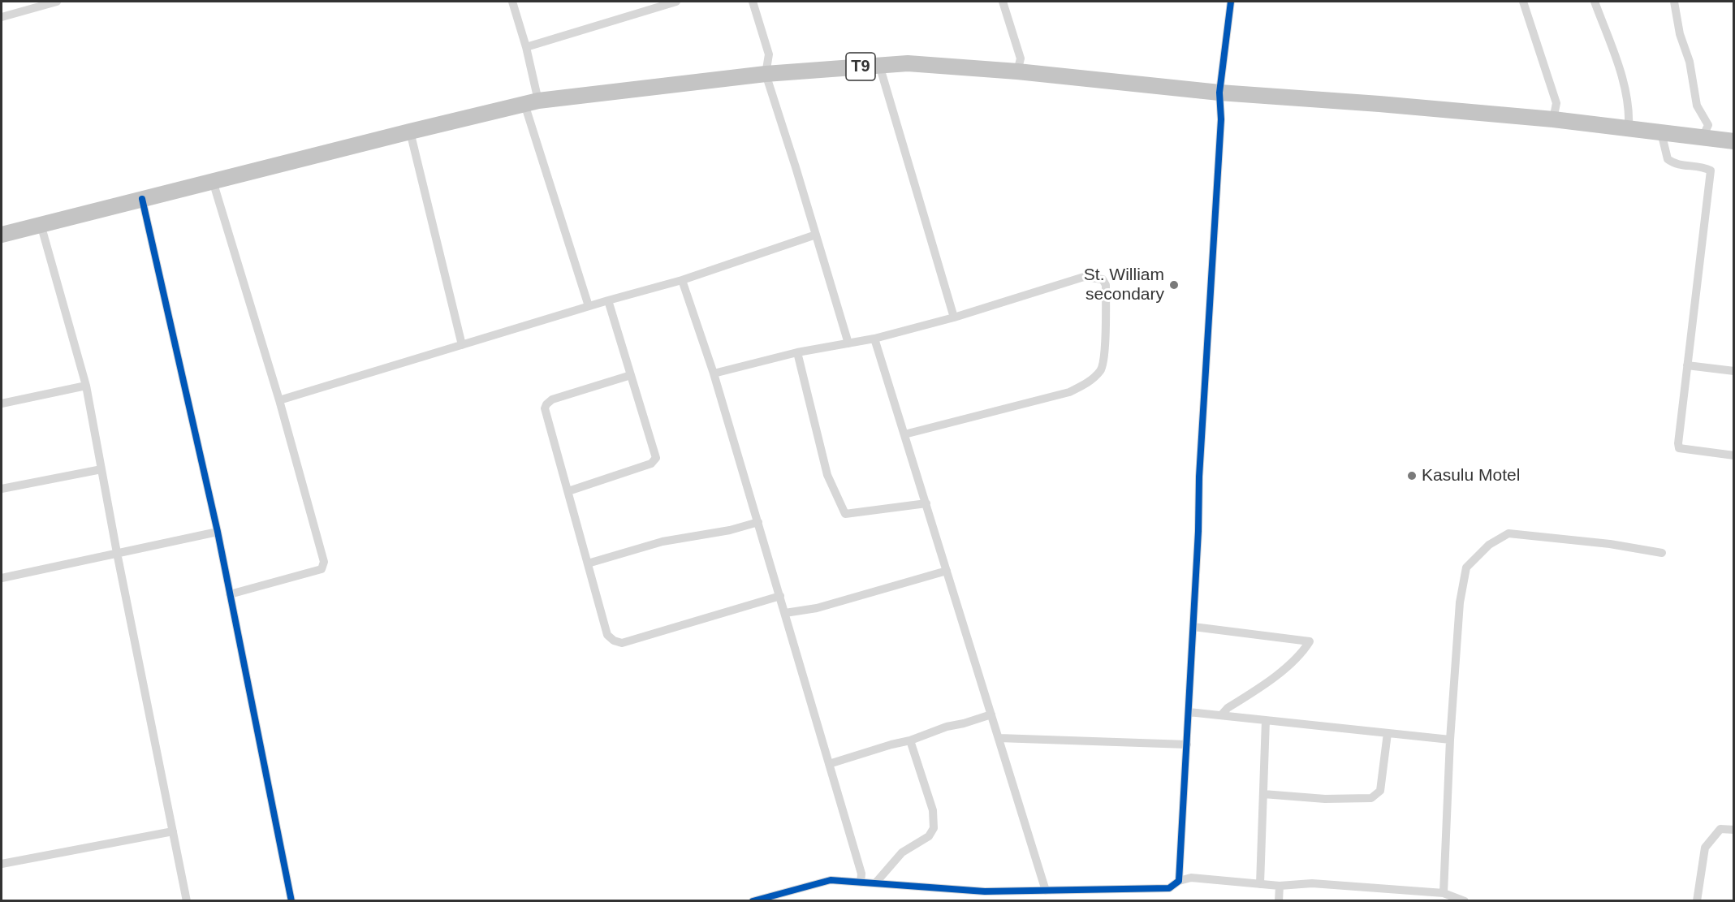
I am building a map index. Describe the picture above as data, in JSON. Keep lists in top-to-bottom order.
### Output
{
  "streets": {
    "highway": ["T9"]
  },
  "places": ["St. William secondary", "Kasulu Motel"]
}
